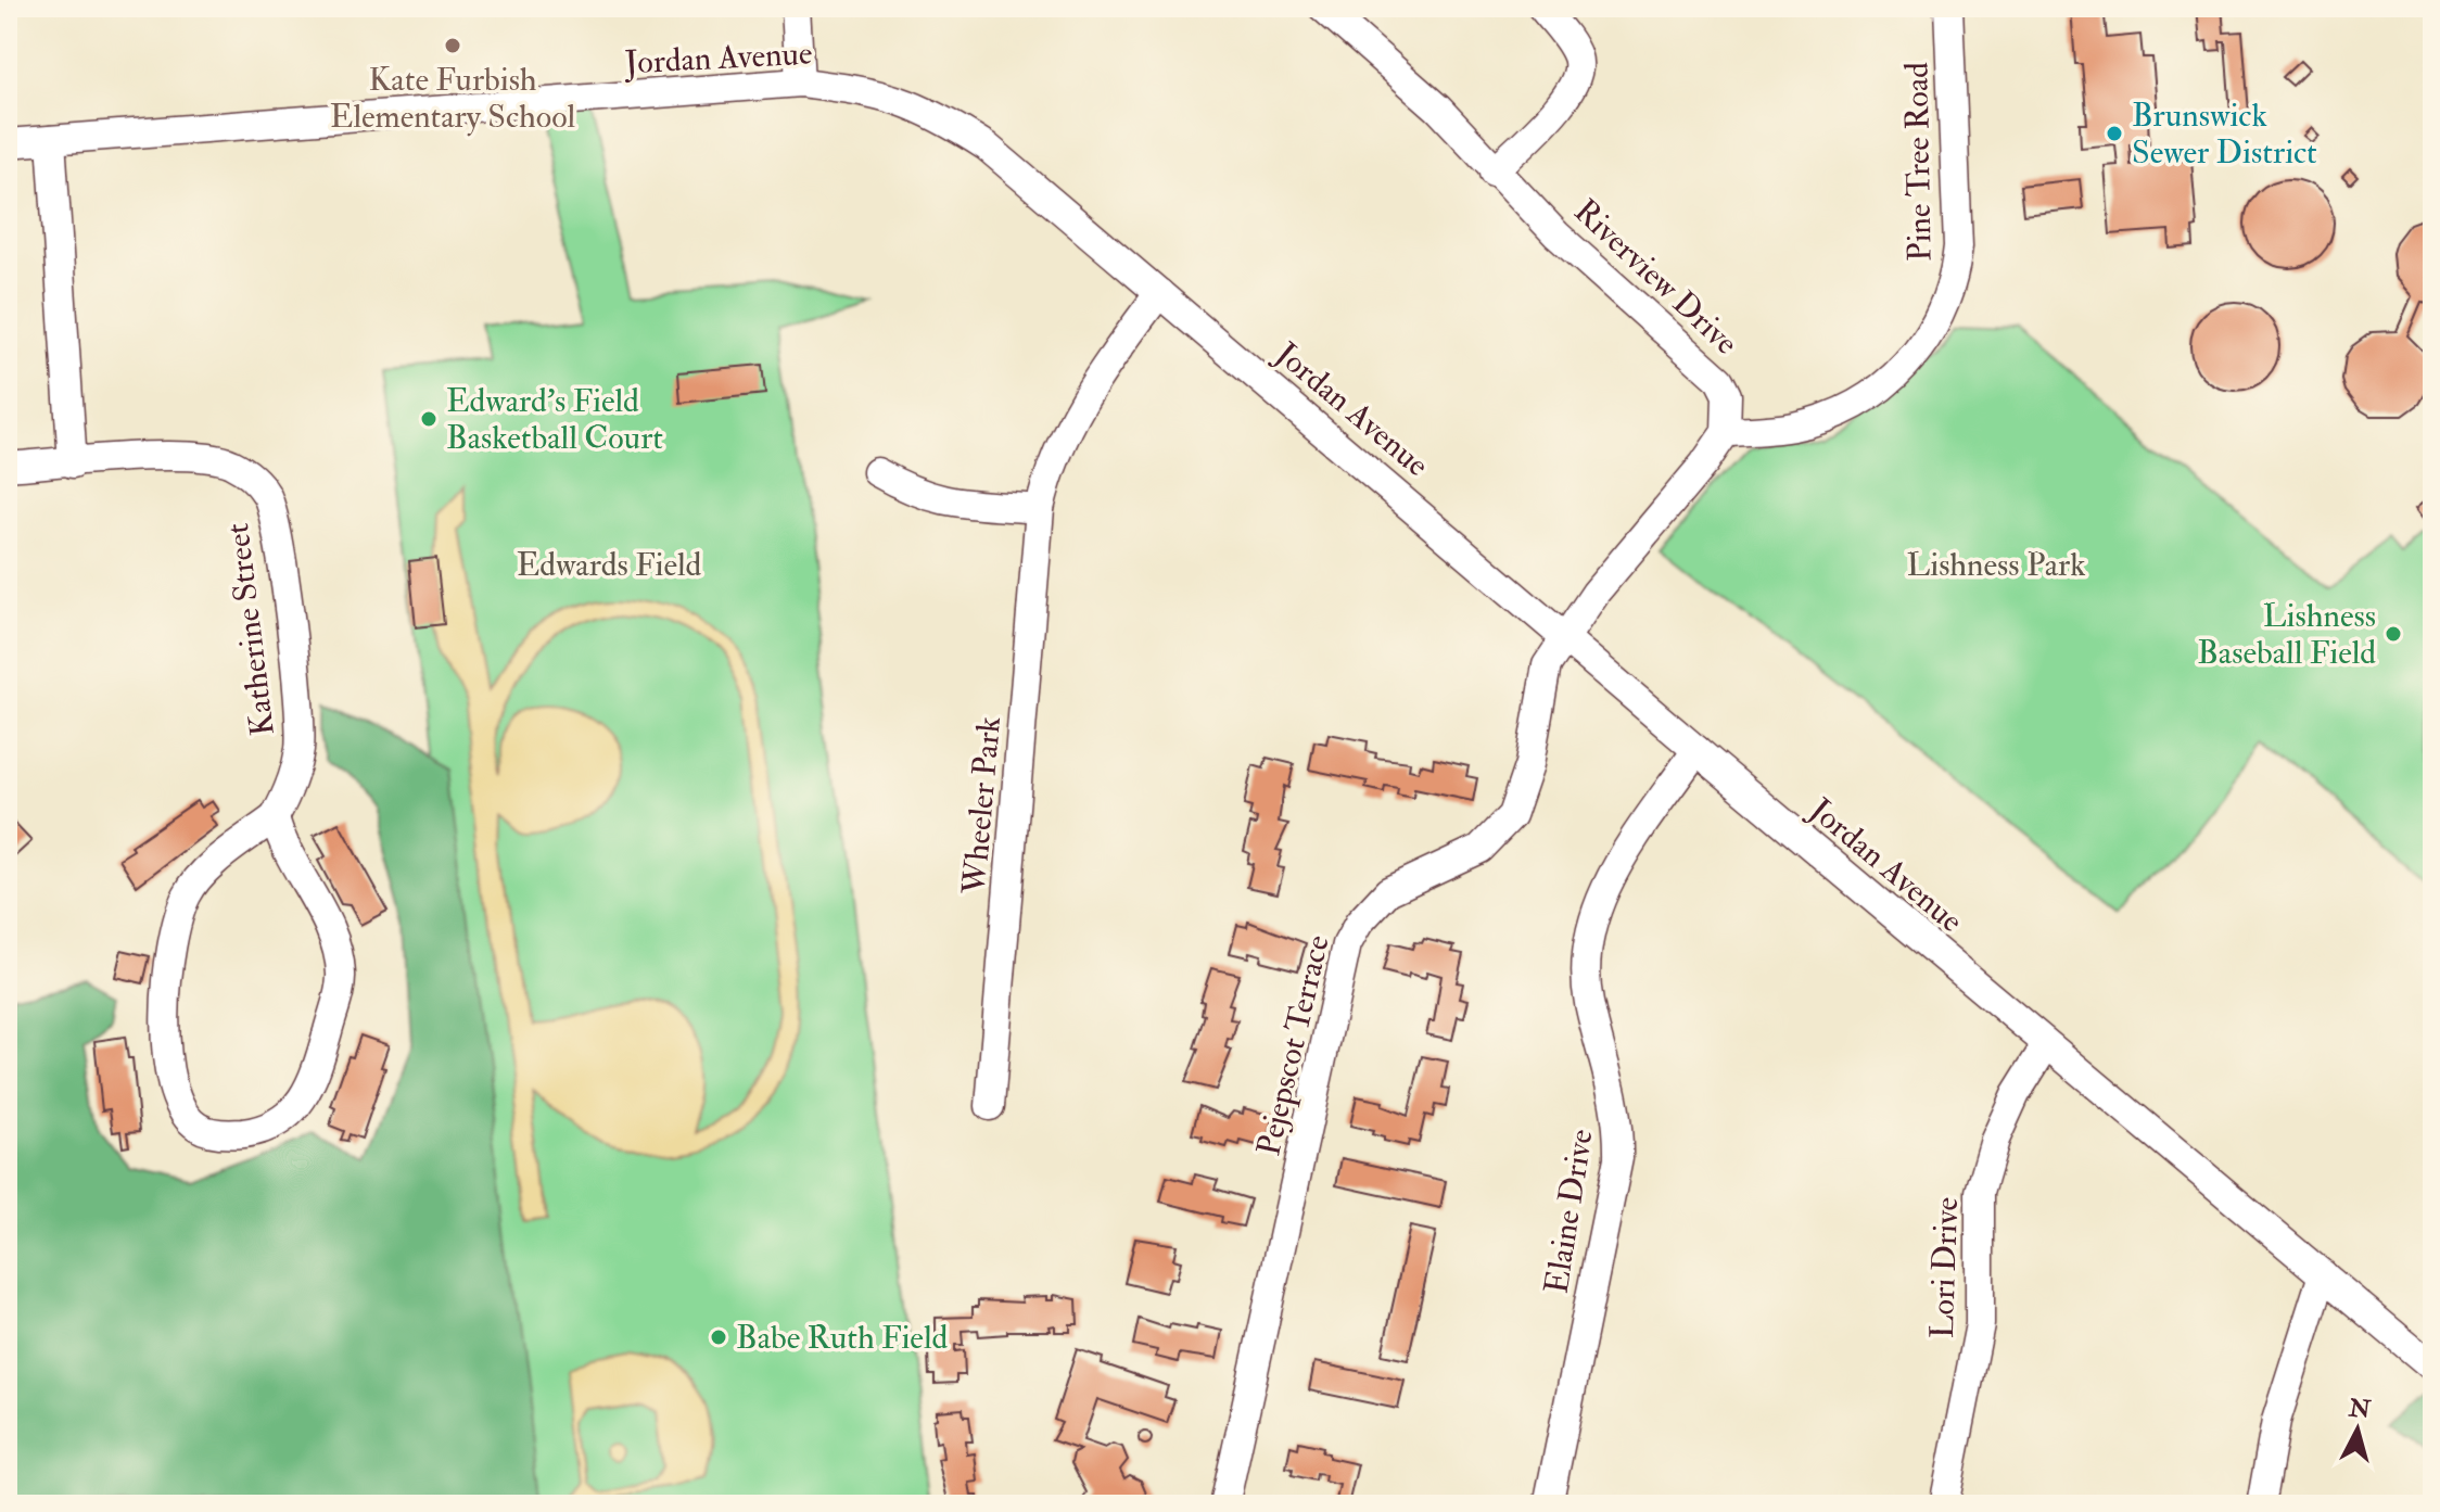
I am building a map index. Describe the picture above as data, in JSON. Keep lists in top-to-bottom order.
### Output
{
  "streets": {
    "street": [
      "Jordan Avenue",
      "Pine Tree Road",
      "Riverview Drive",
      "Katherine Street",
      "Wheeler Park",
      "Pejepscot Terrace",
      "Elaine Drive",
      "Lori Drive"
    ]
  },
  "crossings": [
    ["Jordan Avenue", "Wheeler Park"],
    ["Jordan Avenue", "Pejepscot Terrace"],
    ["Jordan Avenue", "Elaine Drive"],
    ["Jordan Avenue", "Lori Drive"],
    ["Pine Tree Road", "Riverview Drive"]
  ],
  "parks": ["Edwards Field", "Lishness Park"],
  "places": [
    "Kate Furbish Elementary School",
    "Brunswick Sewer District",
    "Edward's Field Basketball Court",
    "Lishness Baseball Field",
    "Babe Ruth Field"
  ],
  "north": "top"
}
